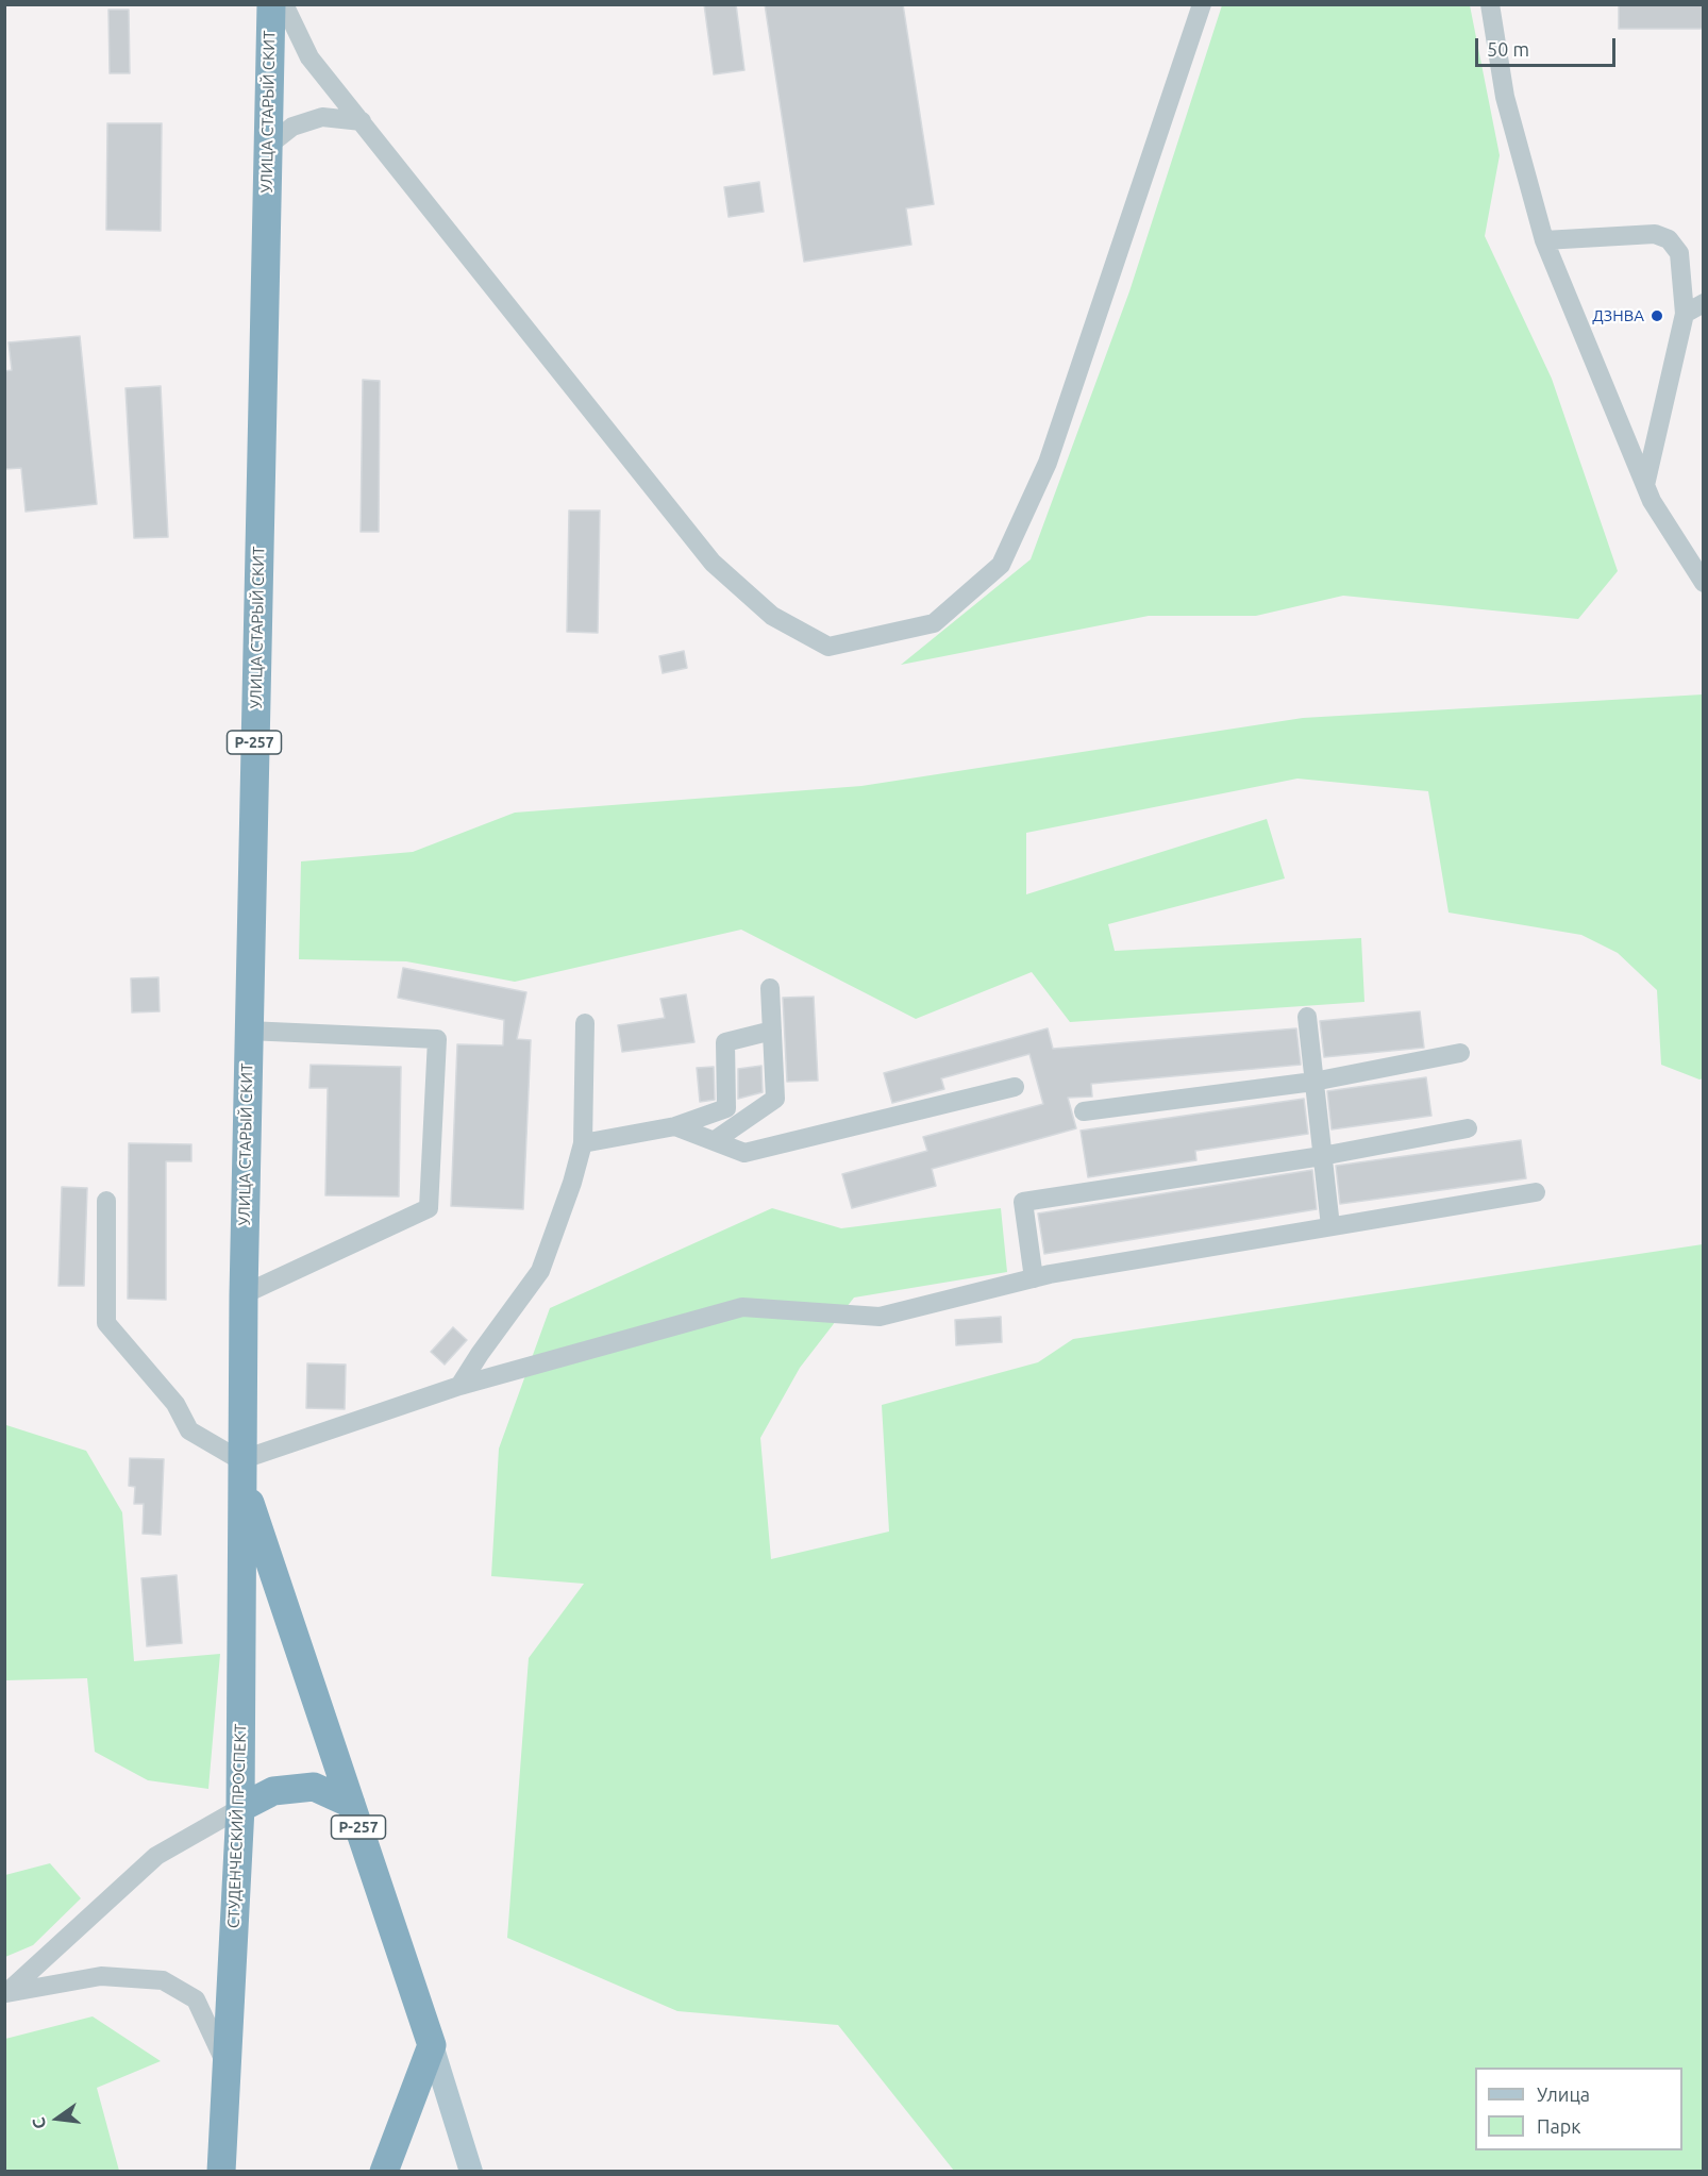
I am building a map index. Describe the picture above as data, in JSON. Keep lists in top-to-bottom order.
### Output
{
  "streets": {
    "highway": ["УЛИЦА СТАРЫЙ СКИТ", "Р-257", "СТУДЕНЧЕСКИЙ ПРОСПЕКТ"]
  },
  "crossings": [
    ["УЛИЦА СТАРЫЙ СКИТ", "Р-257"],
    ["УЛИЦА СТАРЫЙ СКИТ", "СТУДЕНЧЕСКИЙ ПРОСПЕКТ"],
    ["Р-257", "СТУДЕНЧЕСКИЙ ПРОСПЕКТ"]
  ],
  "places": ["ДЗНВА"],
  "legend": ["Улица", "Парк"],
  "scale_bar": "50 m",
  "north": "left"
}
